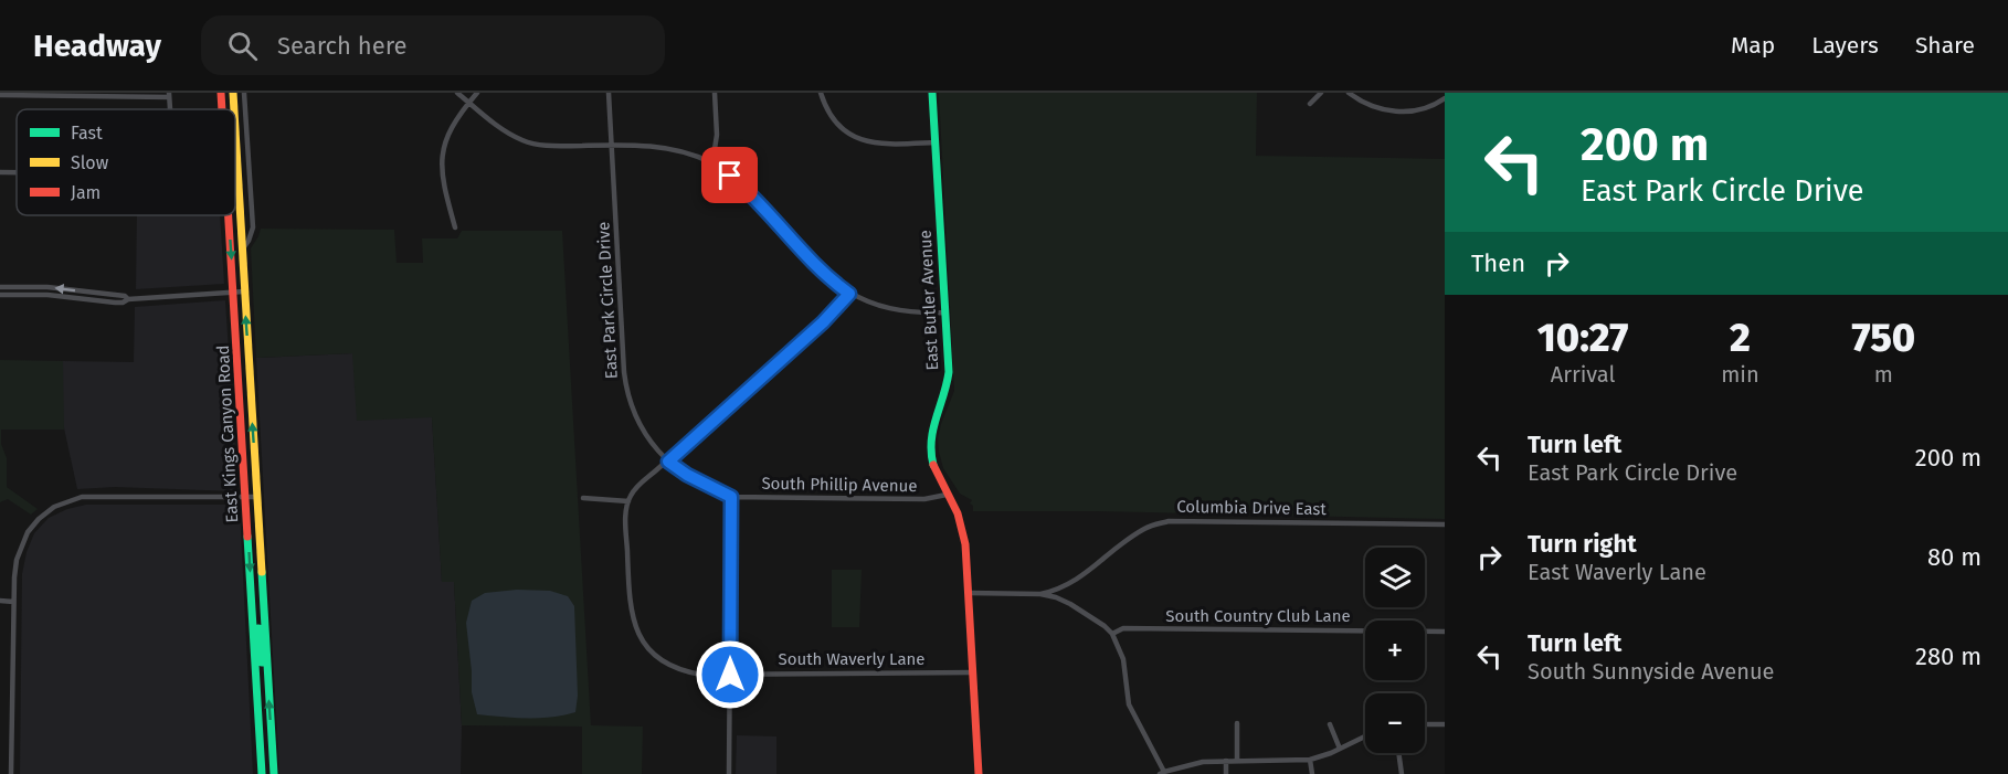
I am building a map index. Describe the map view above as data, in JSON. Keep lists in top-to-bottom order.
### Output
{
  "streets": {
    "main road": ["East Butler Avenue", "East Kings Canyon Road"],
    "street": [
      "East Park Circle Drive",
      "South Phillip Avenue",
      "Columbia Drive East",
      "South Country Club Lane",
      "South Waverly Lane"
    ]
  },
  "crossings": [
    ["East Park Circle Drive", "South Phillip Avenue"],
    ["East Butler Avenue", "South Phillip Avenue"],
    ["East Butler Avenue", "South Waverly Lane"]
  ],
  "legend": ["Fast", "Slow", "Jam"],
  "page": {
    "header": "Headway",
    "search": "Search here",
    "nav": ["Map", "Layers", "Share"],
    "turn": ["200 m", "East Park Circle Drive"],
    "then": "Then",
    "eta": [
      "10:27",
      "Arrival",
      "2",
      "min",
      "750",
      "m"
    ],
    "list": [
      {
        "name": "Turn left",
        "note": "East Park Circle Drive",
        "value": "200 m"
      },
      {
        "name": "Turn right",
        "note": "East Waverly Lane",
        "value": "80 m"
      },
      {
        "name": "Turn left",
        "note": "South Sunnyside Avenue",
        "value": "280 m"
      }
    ],
    "map_buttons": ["+", "−"]
  }
}
